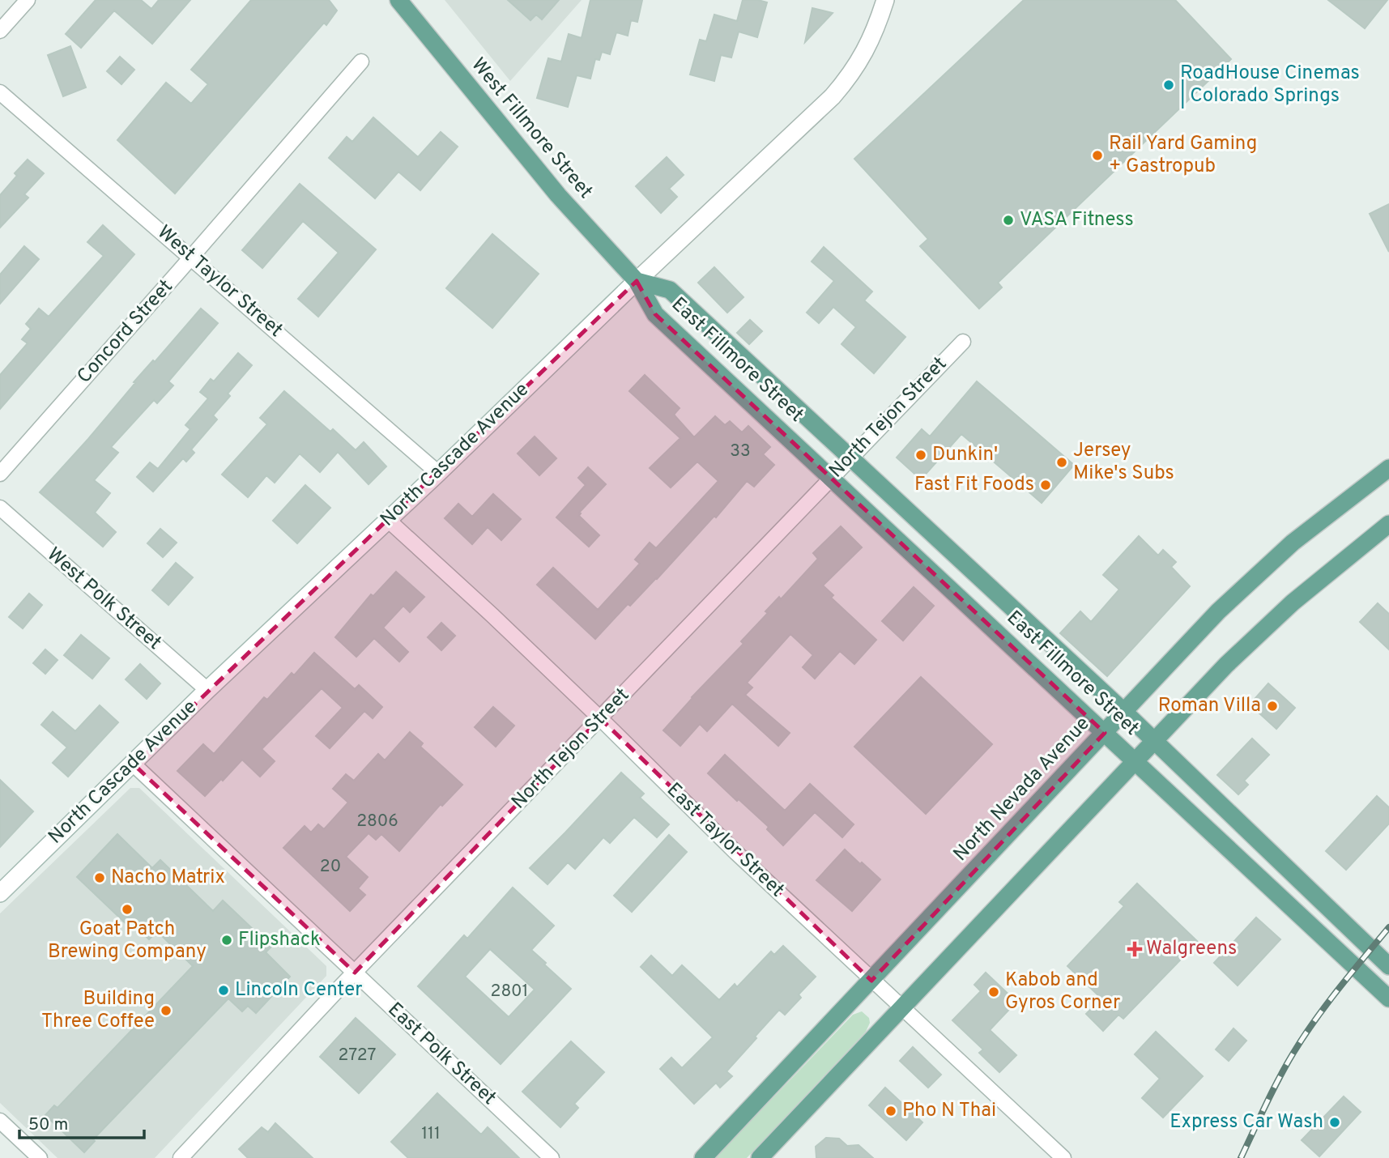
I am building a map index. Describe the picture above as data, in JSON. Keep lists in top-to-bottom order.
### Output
{
  "streets": {
    "main road": [
      "West Fillmore Street",
      "East Fillmore Street",
      "North Cascade Avenue",
      "North Nevada Avenue"
    ],
    "street": [
      "West Taylor Street",
      "Concord Street",
      "North Tejon Street",
      "West Polk Street",
      "East Taylor Street",
      "East Polk Street"
    ]
  },
  "crossings": [
    ["West Fillmore Street", "East Fillmore Street"],
    ["West Fillmore Street", "North Cascade Avenue"],
    ["West Taylor Street", "Concord Street"],
    ["West Taylor Street", "North Cascade Avenue"],
    ["East Fillmore Street", "North Tejon Street"],
    ["East Fillmore Street", "North Cascade Avenue"],
    ["East Fillmore Street", "North Nevada Avenue"],
    ["North Tejon Street", "East Taylor Street"],
    ["North Tejon Street", "East Polk Street"],
    ["North Cascade Avenue", "West Polk Street"],
    ["North Cascade Avenue", "East Taylor Street"],
    ["North Cascade Avenue", "East Polk Street"],
    ["North Nevada Avenue", "East Taylor Street"]
  ],
  "places": {
    "other": [
      "RoadHouse Cinemas | Colorado Springs",
      "Rail Yard Gaming + Gastropub",
      "VASA Fitness",
      "Dunkin'",
      "Jersey Mike's Subs",
      "Fast Fit Foods",
      "Roman Villa",
      "Nacho Matrix",
      "Goat Patch Brewing Company",
      "Flipshack",
      "Lincoln Center",
      "Kabob and Gyros Corner",
      "Building Three Coffee",
      "Pho N Thai",
      "Express Car Wash"
    ],
    "health": ["Walgreens"]
  },
  "house_numbers": [
    "33",
    "2806",
    "20",
    "2801",
    "2727",
    "111"
  ],
  "scale_bar": "50 m"
}
